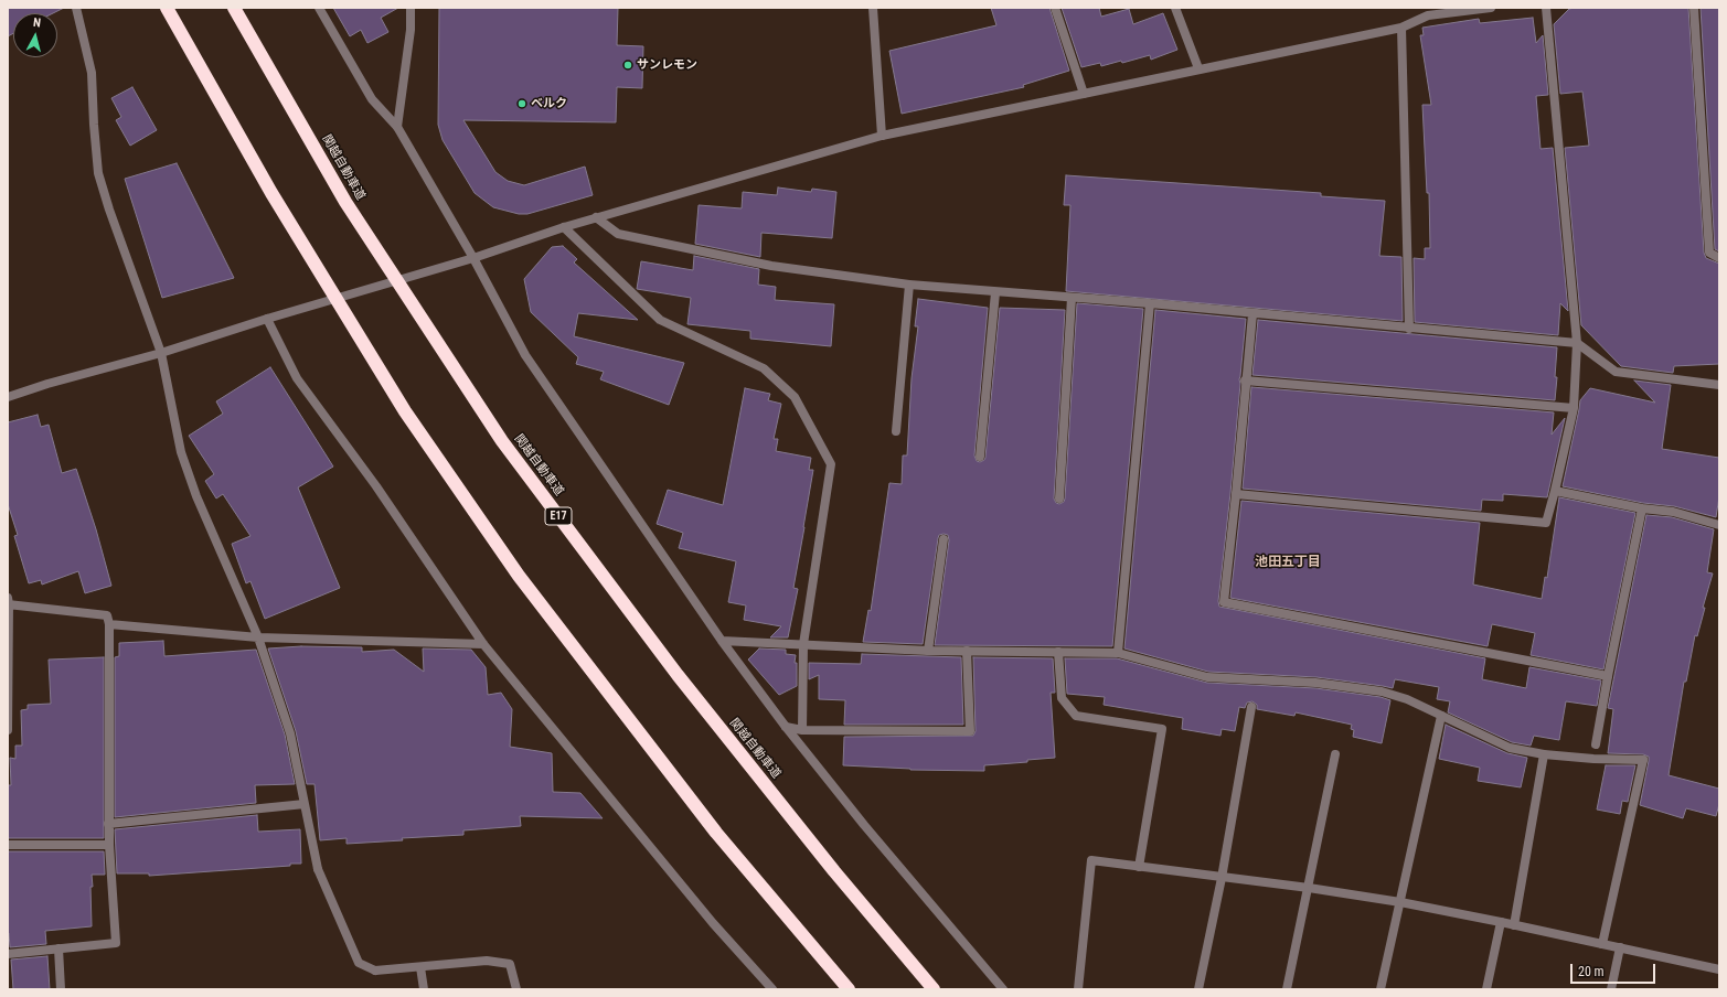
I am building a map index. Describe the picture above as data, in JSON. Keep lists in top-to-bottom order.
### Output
{
  "streets": {
    "highway": ["関越自動車道", "E17"]
  },
  "districts": ["池田五丁目"],
  "places": ["サンレモン", "ベルク"],
  "scale_bar": "20 m",
  "north": "top"
}
